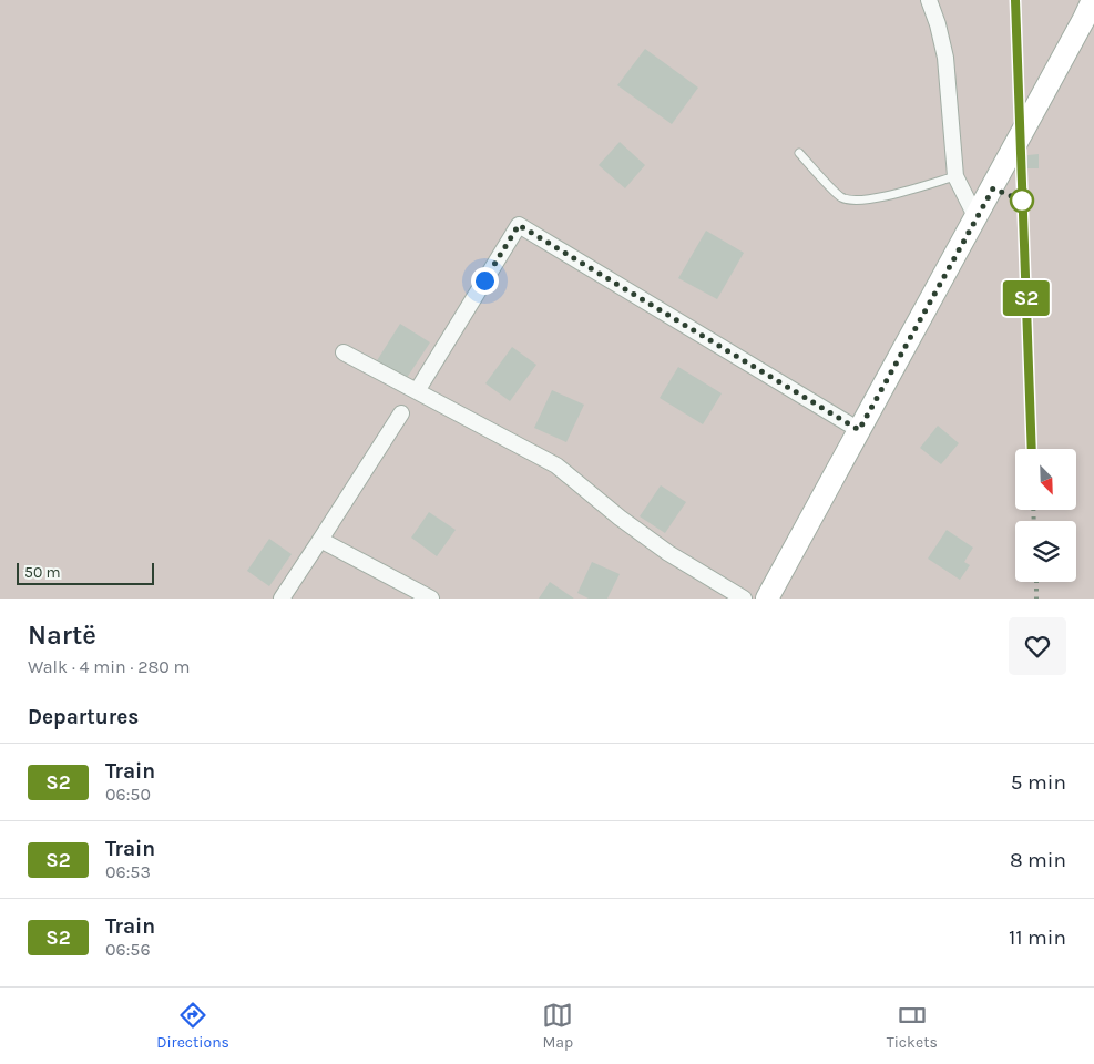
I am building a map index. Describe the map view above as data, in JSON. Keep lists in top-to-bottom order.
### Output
{
  "scale_bar": "50 m",
  "north": "bottom right",
  "page": {
    "on_map": "S2",
    "scale": "50 m",
    "heading": [
      ["Nartë", "Walk · 4 min · 280 m"],
      "Departures"
    ],
    "list": [
      {
        "mark": "S2",
        "name": "Train",
        "note": "06:50",
        "value": "5 min"
      },
      {
        "mark": "S2",
        "name": "Train",
        "note": "06:53",
        "value": "8 min"
      },
      {
        "mark": "S2",
        "name": "Train",
        "note": "06:56",
        "value": "11 min"
      }
    ],
    "tabs": ["Directions", "Map", "Tickets"]
  }
}
